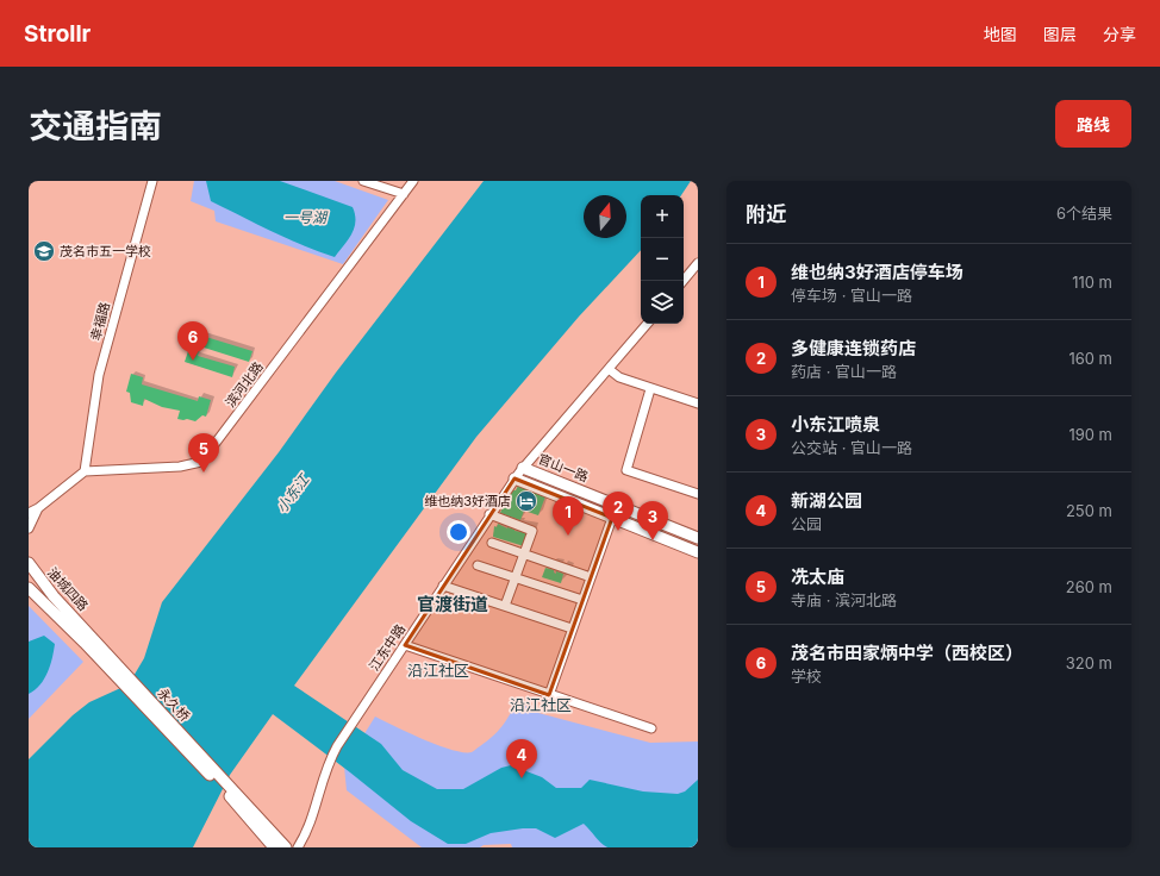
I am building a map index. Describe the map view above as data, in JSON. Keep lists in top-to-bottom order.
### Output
{
  "streets": {
    "main road": ["官山一路", "油城四路", "永久桥"],
    "street": ["幸福路", "滨河北路", "江东中路"]
  },
  "crossings": [
    ["幸福路", "滨河北路"],
    ["官山一路", "江东中路"],
    ["油城四路", "永久桥"]
  ],
  "districts": ["官渡街道", "沿江社区", "沿江社区"],
  "water": ["一号湖", "小东江"],
  "places": {
    "school or university": ["茂名市五一学校"],
    "hotel": ["维也纳3好酒店"]
  },
  "north": "top",
  "page": {
    "header": "Strollr",
    "nav": ["地图", "图层", "分享"],
    "title": "交通指南",
    "buttons": "路线",
    "heading": ["附近", "6个结果"],
    "map_buttons": ["+", "−"],
    "list": [
      {
        "mark": "1",
        "name": "维也纳3好酒店停车场",
        "note": "停车场 · 官山一路",
        "value": "110 m"
      },
      {
        "mark": "2",
        "name": "多健康连锁药店",
        "note": "药店 · 官山一路",
        "value": "160 m"
      },
      {
        "mark": "3",
        "name": "小东江喷泉",
        "note": "公交站 · 官山一路",
        "value": "190 m"
      },
      {
        "mark": "4",
        "name": "新湖公园",
        "note": "公园",
        "value": "250 m"
      },
      {
        "mark": "5",
        "name": "冼太庙",
        "note": "寺庙 · 滨河北路",
        "value": "260 m"
      },
      {
        "mark": "6",
        "name": "茂名市田家炳中学（西校区）",
        "note": "学校",
        "value": "320 m"
      }
    ],
    "pins": [
      "6",
      "5",
      "2",
      "1",
      "3",
      "4"
    ]
  }
}
